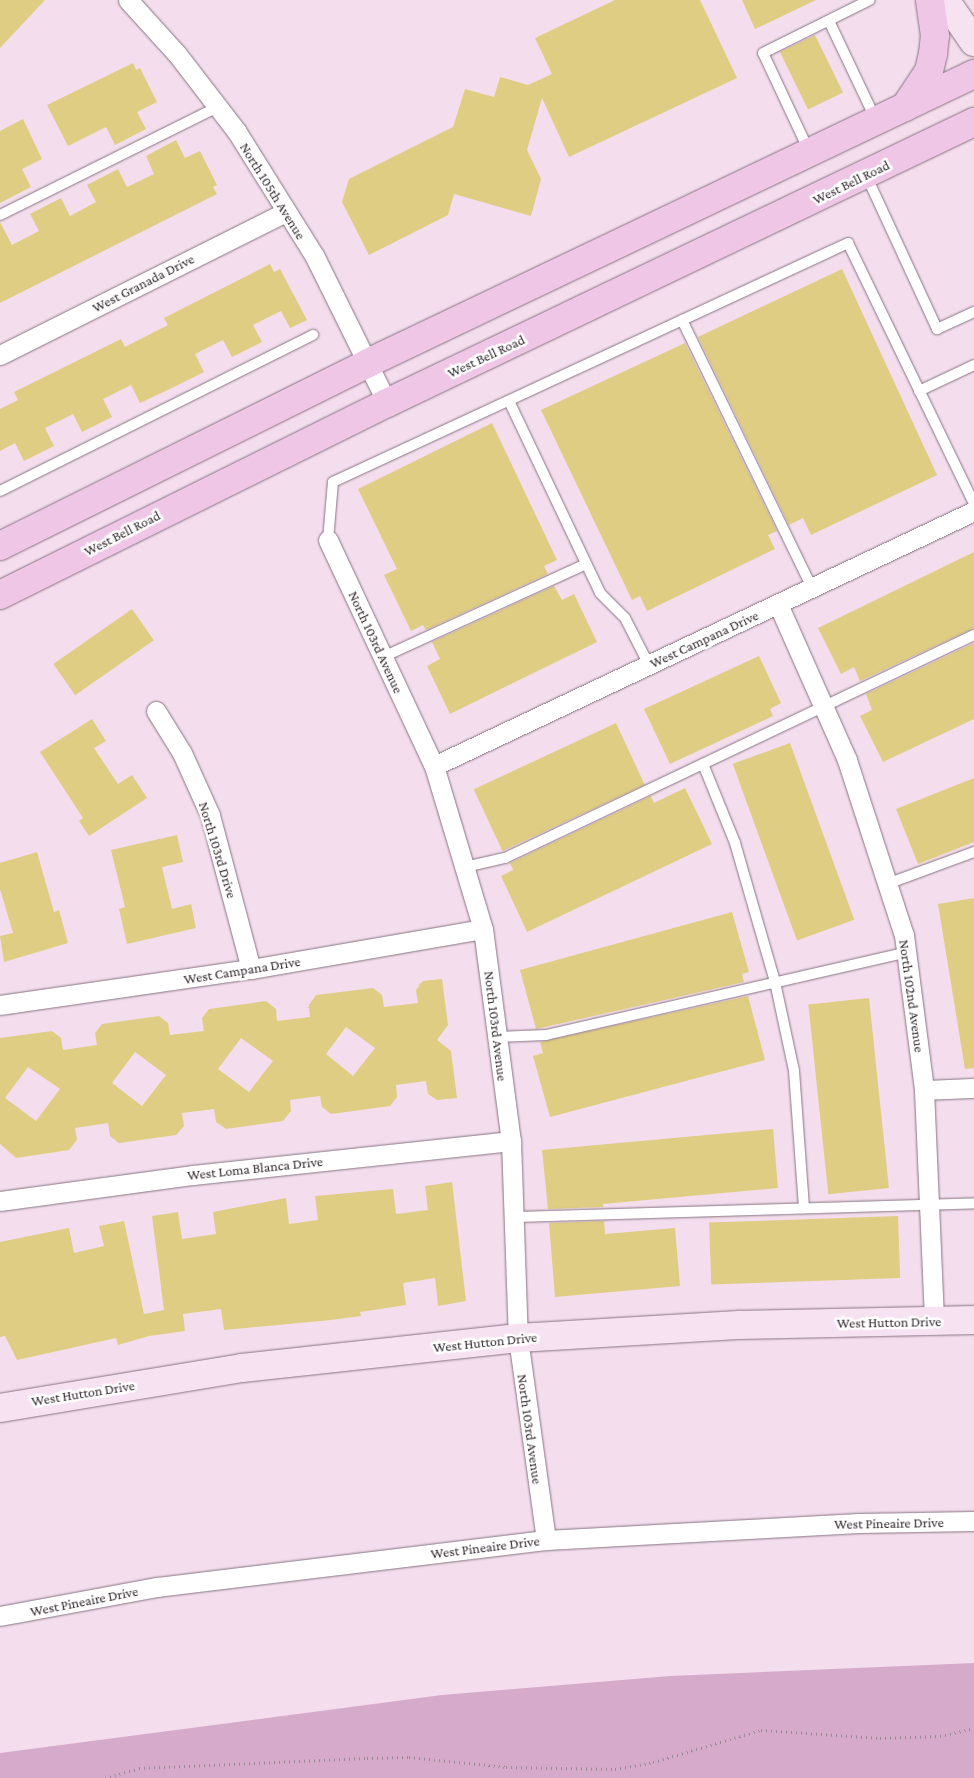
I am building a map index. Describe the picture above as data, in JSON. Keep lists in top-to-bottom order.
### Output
{
  "streets": {
    "main road": ["West Bell Road"],
    "street": [
      "North 105th Avenue",
      "West Granada Drive",
      "West Campana Drive",
      "North 103rd Avenue",
      "North 103rd Drive",
      "North 102nd Avenue",
      "West Loma Blanca Drive",
      "West Hutton Drive",
      "West Pineaire Drive"
    ]
  },
  "crossings": [
    ["West Bell Road", "North 105th Avenue"],
    ["North 105th Avenue", "West Granada Drive"],
    ["West Campana Drive", "North 103rd Avenue"],
    ["West Campana Drive", "North 103rd Drive"],
    ["West Campana Drive", "North 102nd Avenue"],
    ["North 103rd Avenue", "West Loma Blanca Drive"],
    ["North 103rd Avenue", "West Hutton Drive"],
    ["North 103rd Avenue", "West Pineaire Drive"],
    ["North 102nd Avenue", "West Hutton Drive"]
  ]
}
